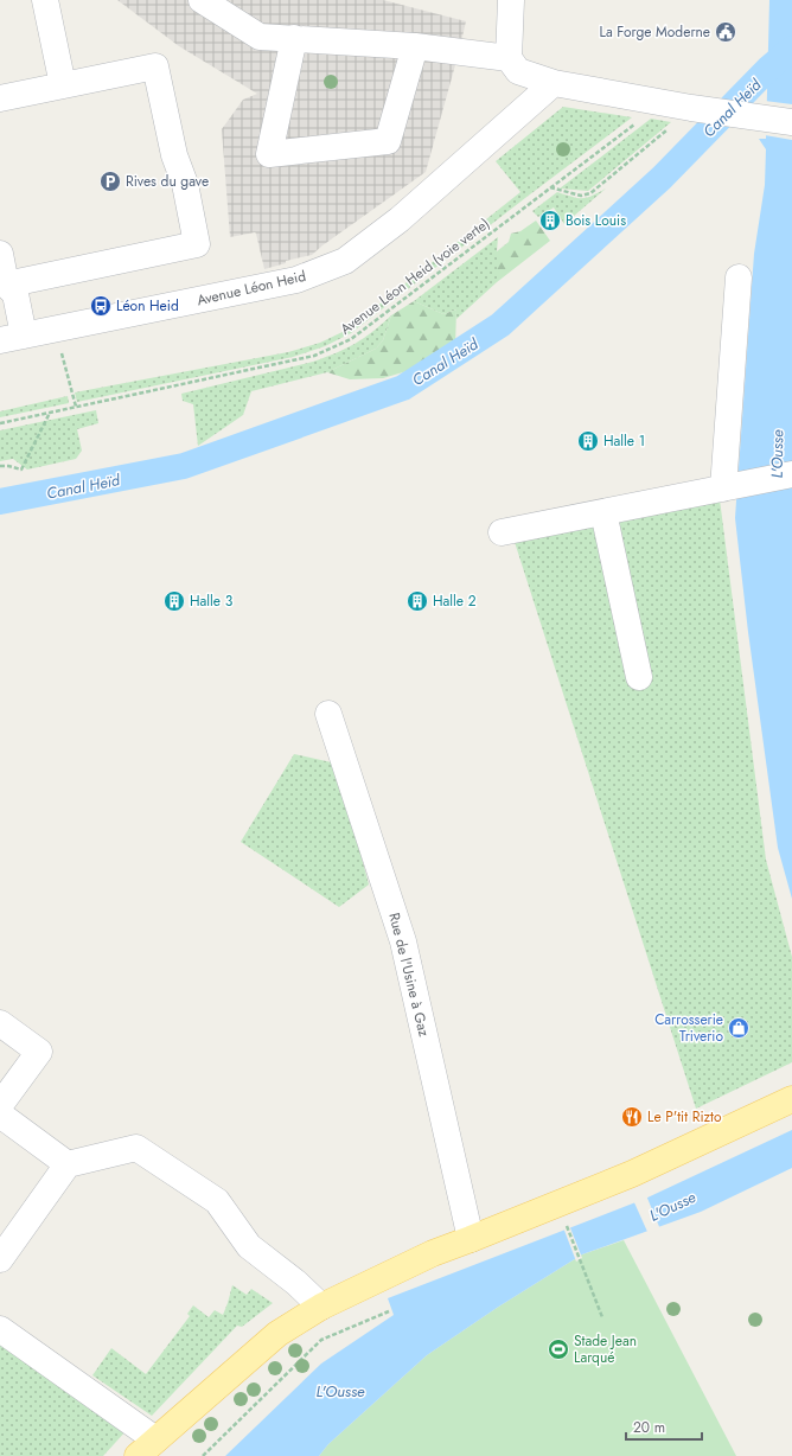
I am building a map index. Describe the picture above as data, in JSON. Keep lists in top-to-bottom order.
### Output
{
  "streets": {
    "street": ["Avenue Léon Heid", "Rue de l'Usine à Gaz"],
    "path": ["Avenue Léon Heid (voie verte)"]
  },
  "water": ["Canal Heïd", "L'Ousse"],
  "places": {
    "public building": ["La Forge Moderne"],
    "parking": ["Rives du gave"],
    "building": [
      "Bois Louis",
      "Halle 1",
      "Halle 3",
      "Halle 2"
    ],
    "bus stop": ["Léon Heid"],
    "shop": ["Carrosserie Triverio"],
    "restaurant": ["Le P'tit Rizto"],
    "sports": ["Stade Jean Larqué"]
  },
  "scale_bar": "20 m"
}
